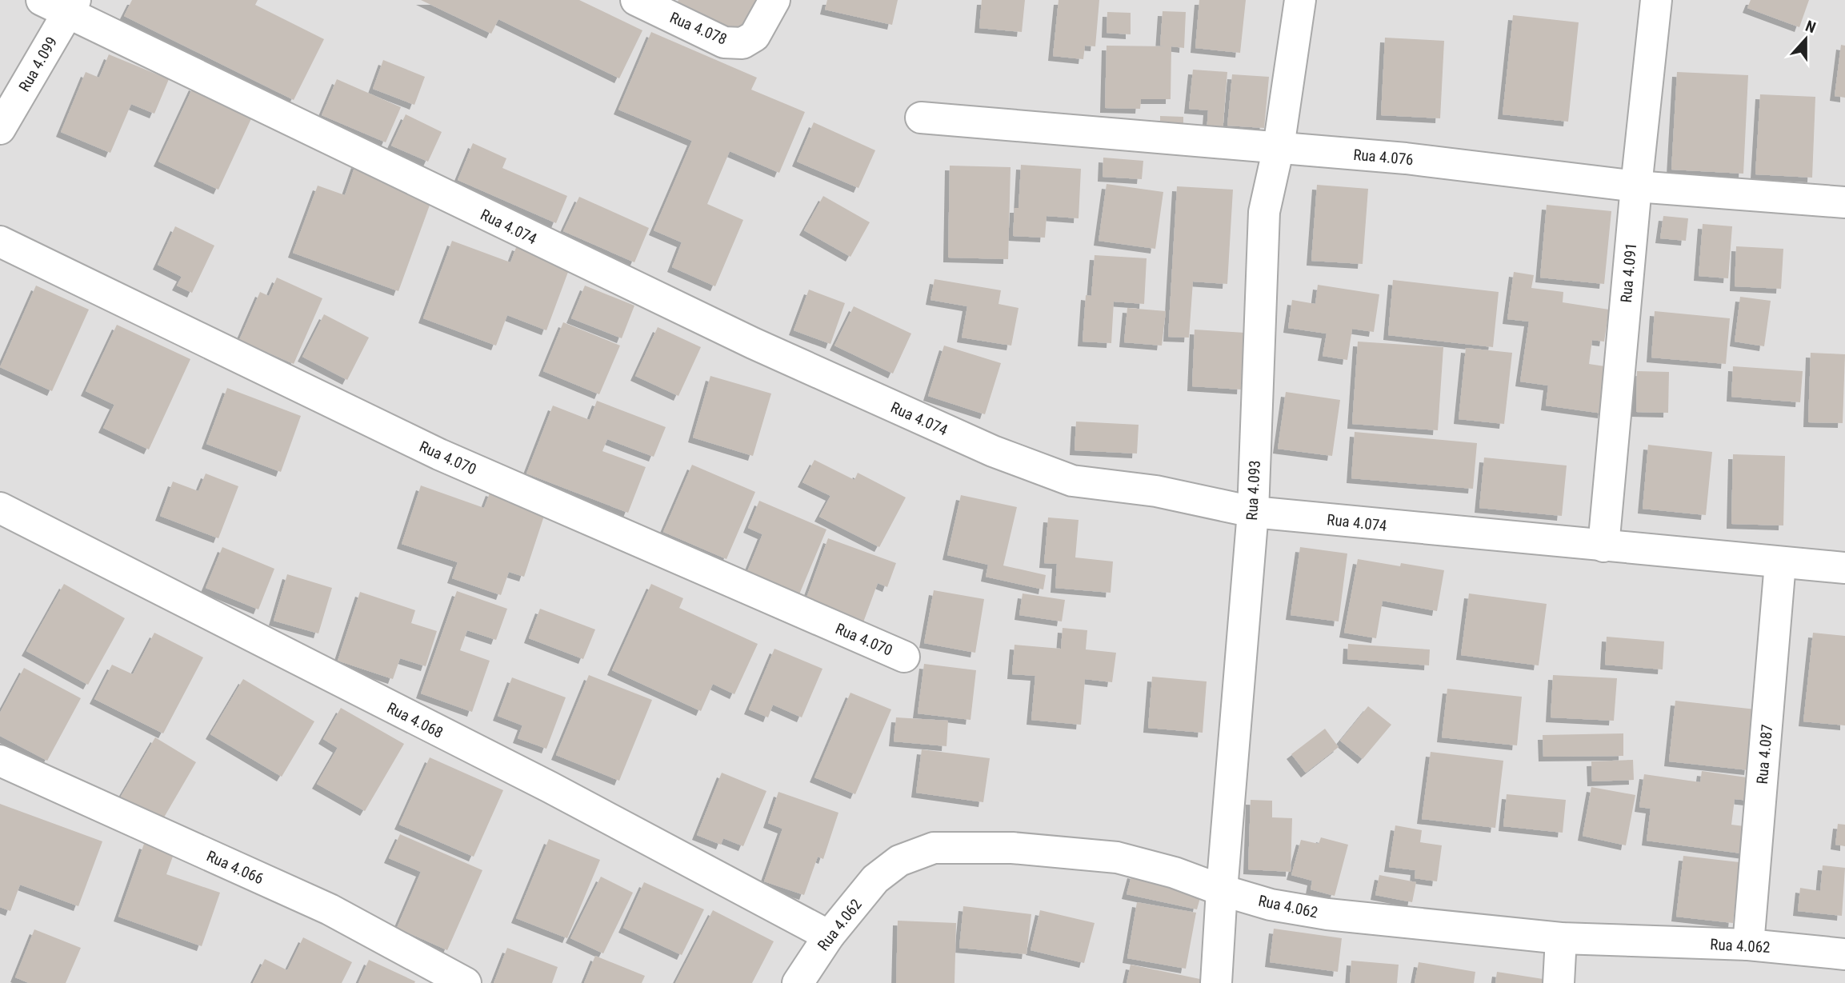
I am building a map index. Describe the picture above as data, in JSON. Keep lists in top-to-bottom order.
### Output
{
  "streets": {
    "street": [
      "Rua 4.078",
      "Rua 4.099",
      "Rua 4.076",
      "Rua 4.074",
      "Rua 4.091",
      "Rua 4.070",
      "Rua 4.093",
      "Rua 4.068",
      "Rua 4.087",
      "Rua 4.066",
      "Rua 4.062"
    ]
  },
  "crossings": [
    ["Rua 4.099", "Rua 4.074"],
    ["Rua 4.076", "Rua 4.091"],
    ["Rua 4.076", "Rua 4.093"],
    ["Rua 4.074", "Rua 4.091"],
    ["Rua 4.074", "Rua 4.093"],
    ["Rua 4.074", "Rua 4.087"],
    ["Rua 4.093", "Rua 4.062"],
    ["Rua 4.068", "Rua 4.062"],
    ["Rua 4.087", "Rua 4.062"]
  ],
  "north": "top"
}
